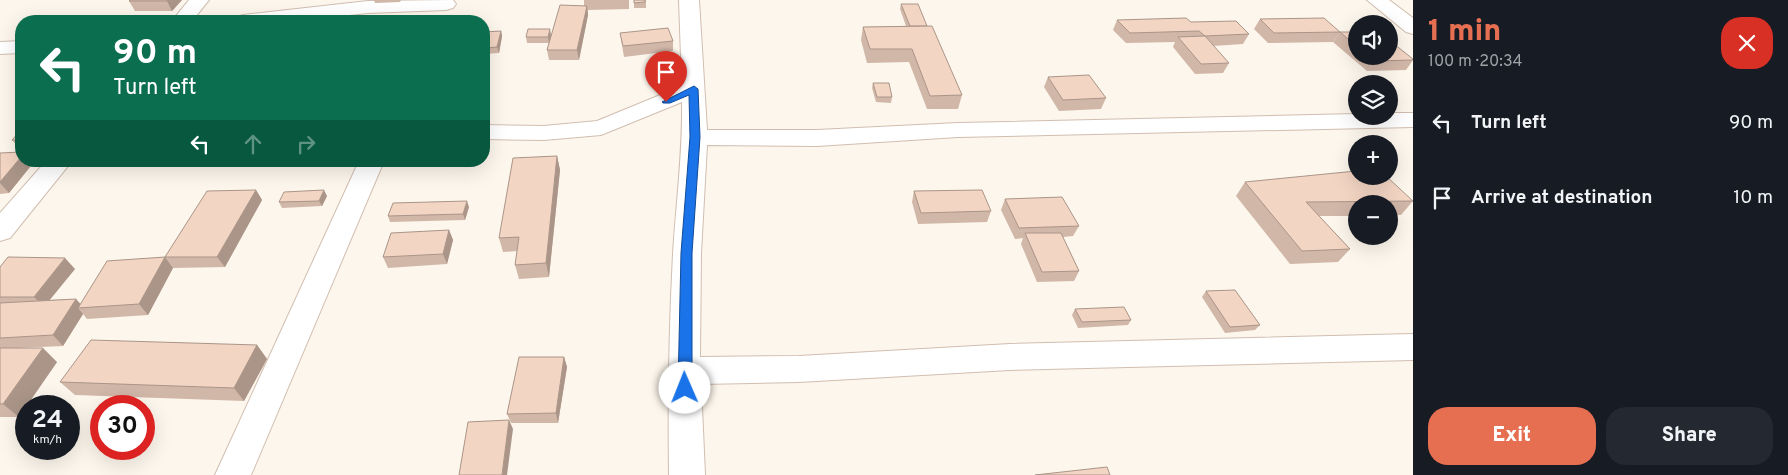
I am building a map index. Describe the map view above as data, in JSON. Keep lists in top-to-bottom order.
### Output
{
  "page": {
    "heading": ["1 min", "100 m · 20:34"],
    "map_buttons": ["+", "−"],
    "turn": ["90 m", "Turn left"],
    "list": [
      {
        "name": "Turn left",
        "value": "90 m"
      },
      {
        "name": "Arrive at destination",
        "value": "10 m"
      }
    ],
    "speed": "24 km/h",
    "limit": "30",
    "buttons": ["Exit", "Share"]
  }
}
